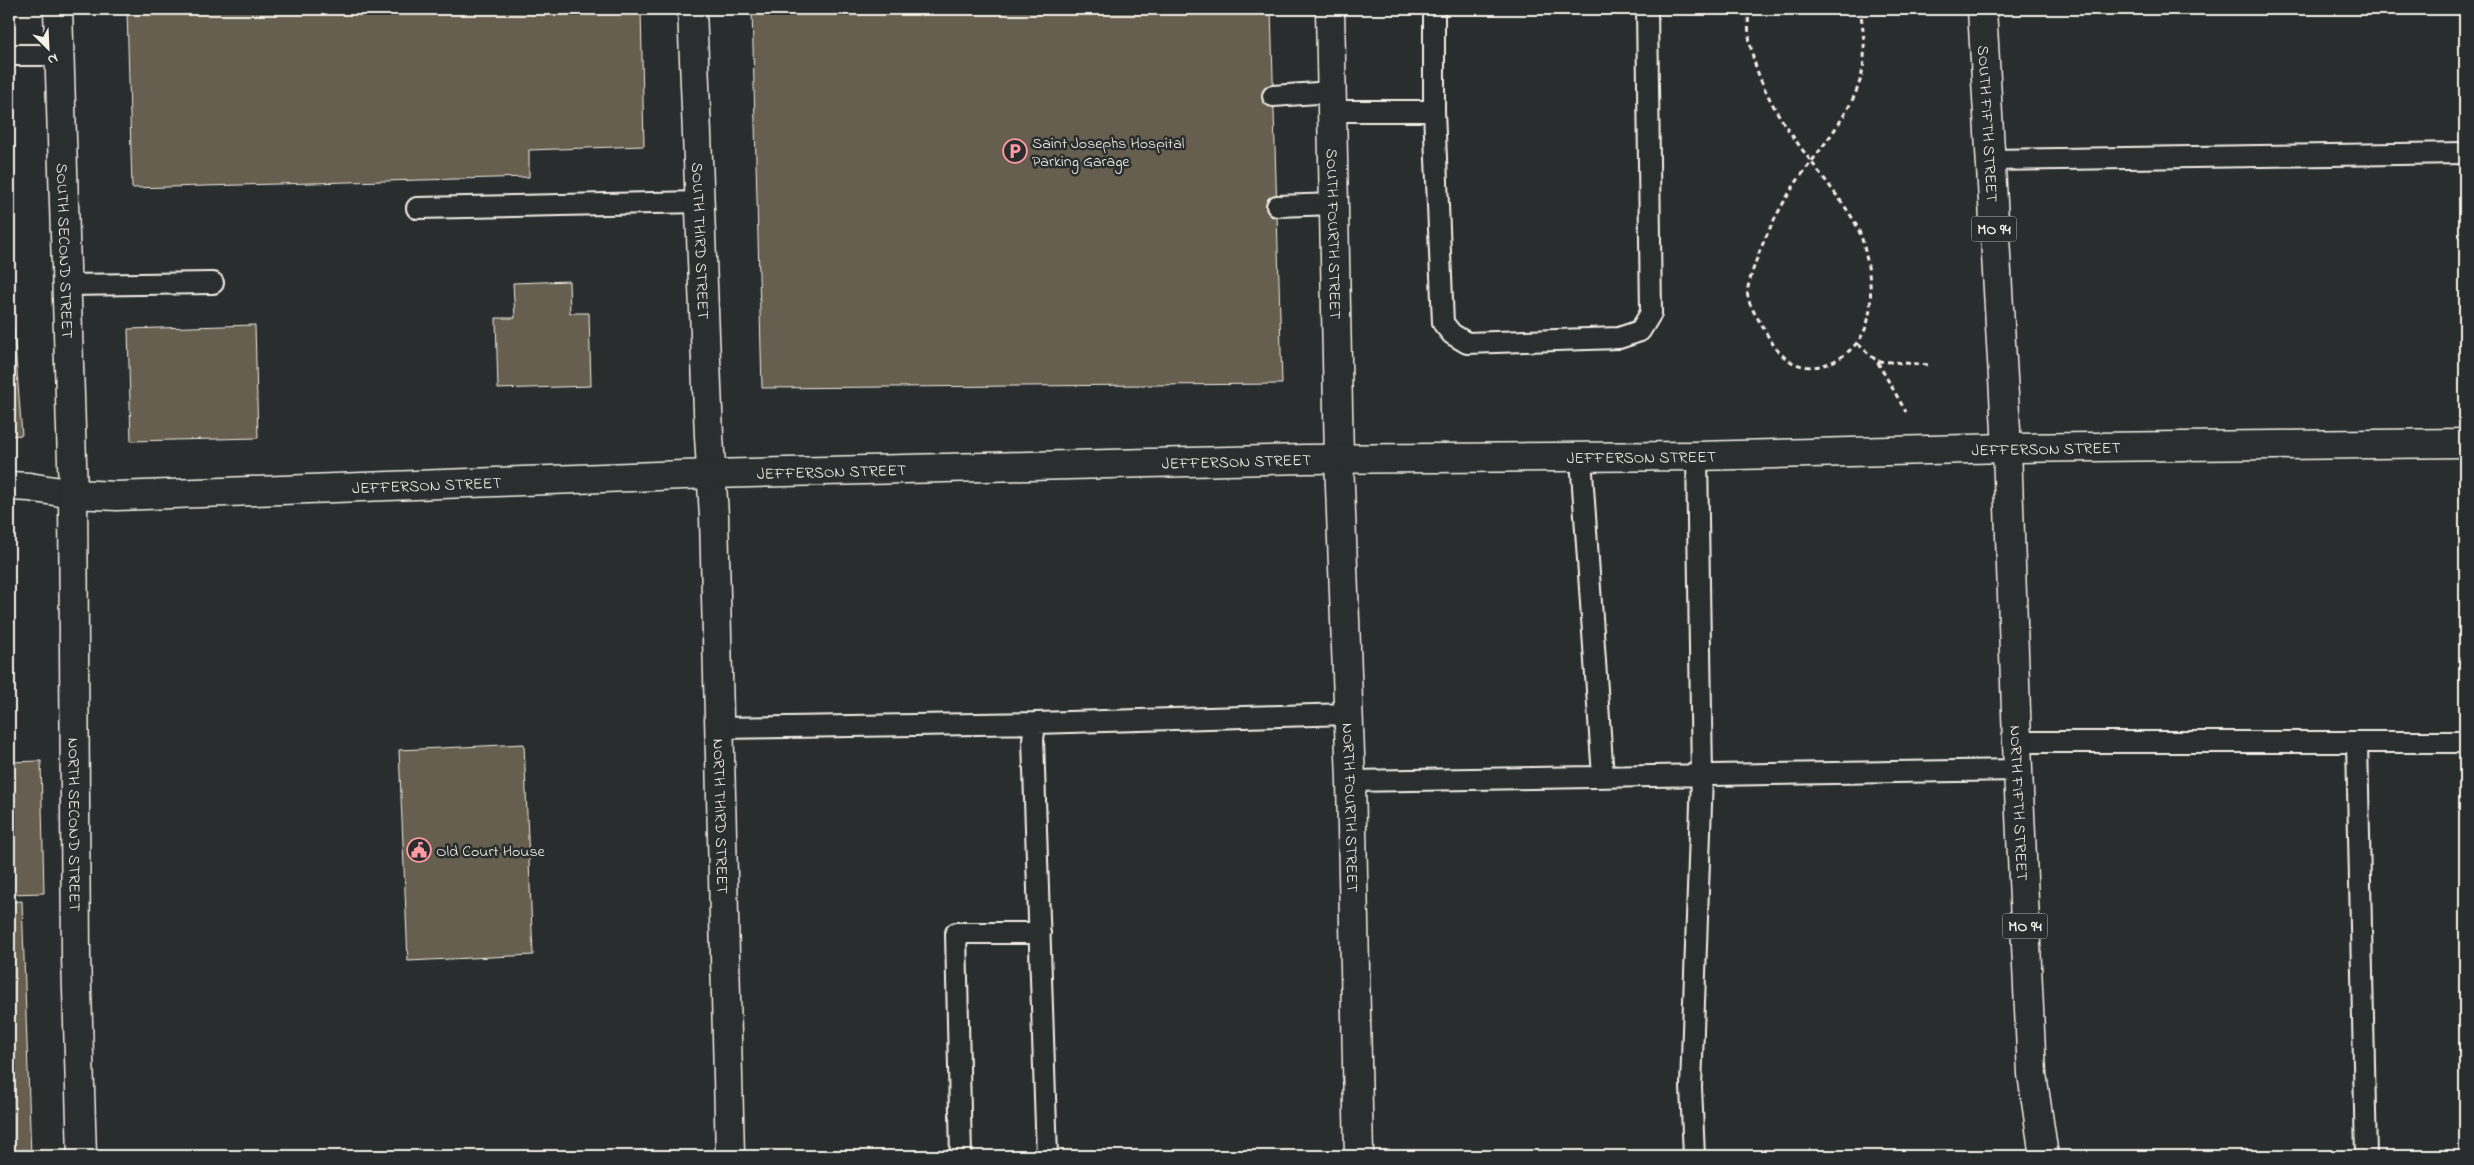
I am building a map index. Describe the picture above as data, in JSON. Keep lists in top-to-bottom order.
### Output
{
  "streets": {
    "street": [
      "SOUTH FIFTH STREET",
      "MO 94",
      "SOUTH FOURTH STREET",
      "SOUTH THIRD STREET",
      "SOUTH SECOND STREET",
      "JEFFERSON STREET",
      "NORTH FIFTH STREET",
      "NORTH FOURTH STREET",
      "NORTH THIRD STREET",
      "NORTH SECOND STREET"
    ]
  },
  "crossings": [
    ["SOUTH FIFTH STREET", "JEFFERSON STREET"],
    ["SOUTH FIFTH STREET", "NORTH FIFTH STREET"],
    ["SOUTH FOURTH STREET", "JEFFERSON STREET"],
    ["SOUTH FOURTH STREET", "NORTH FOURTH STREET"],
    ["SOUTH THIRD STREET", "JEFFERSON STREET"],
    ["SOUTH THIRD STREET", "NORTH THIRD STREET"],
    ["SOUTH SECOND STREET", "JEFFERSON STREET"],
    ["SOUTH SECOND STREET", "NORTH SECOND STREET"],
    ["JEFFERSON STREET", "NORTH FIFTH STREET"],
    ["JEFFERSON STREET", "NORTH FOURTH STREET"],
    ["JEFFERSON STREET", "NORTH THIRD STREET"],
    ["JEFFERSON STREET", "NORTH SECOND STREET"]
  ],
  "places": {
    "parking": ["Saint Josephs Hospital Parking Garage"],
    "public building": ["Old Court House"]
  },
  "north": "bottom right"
}
